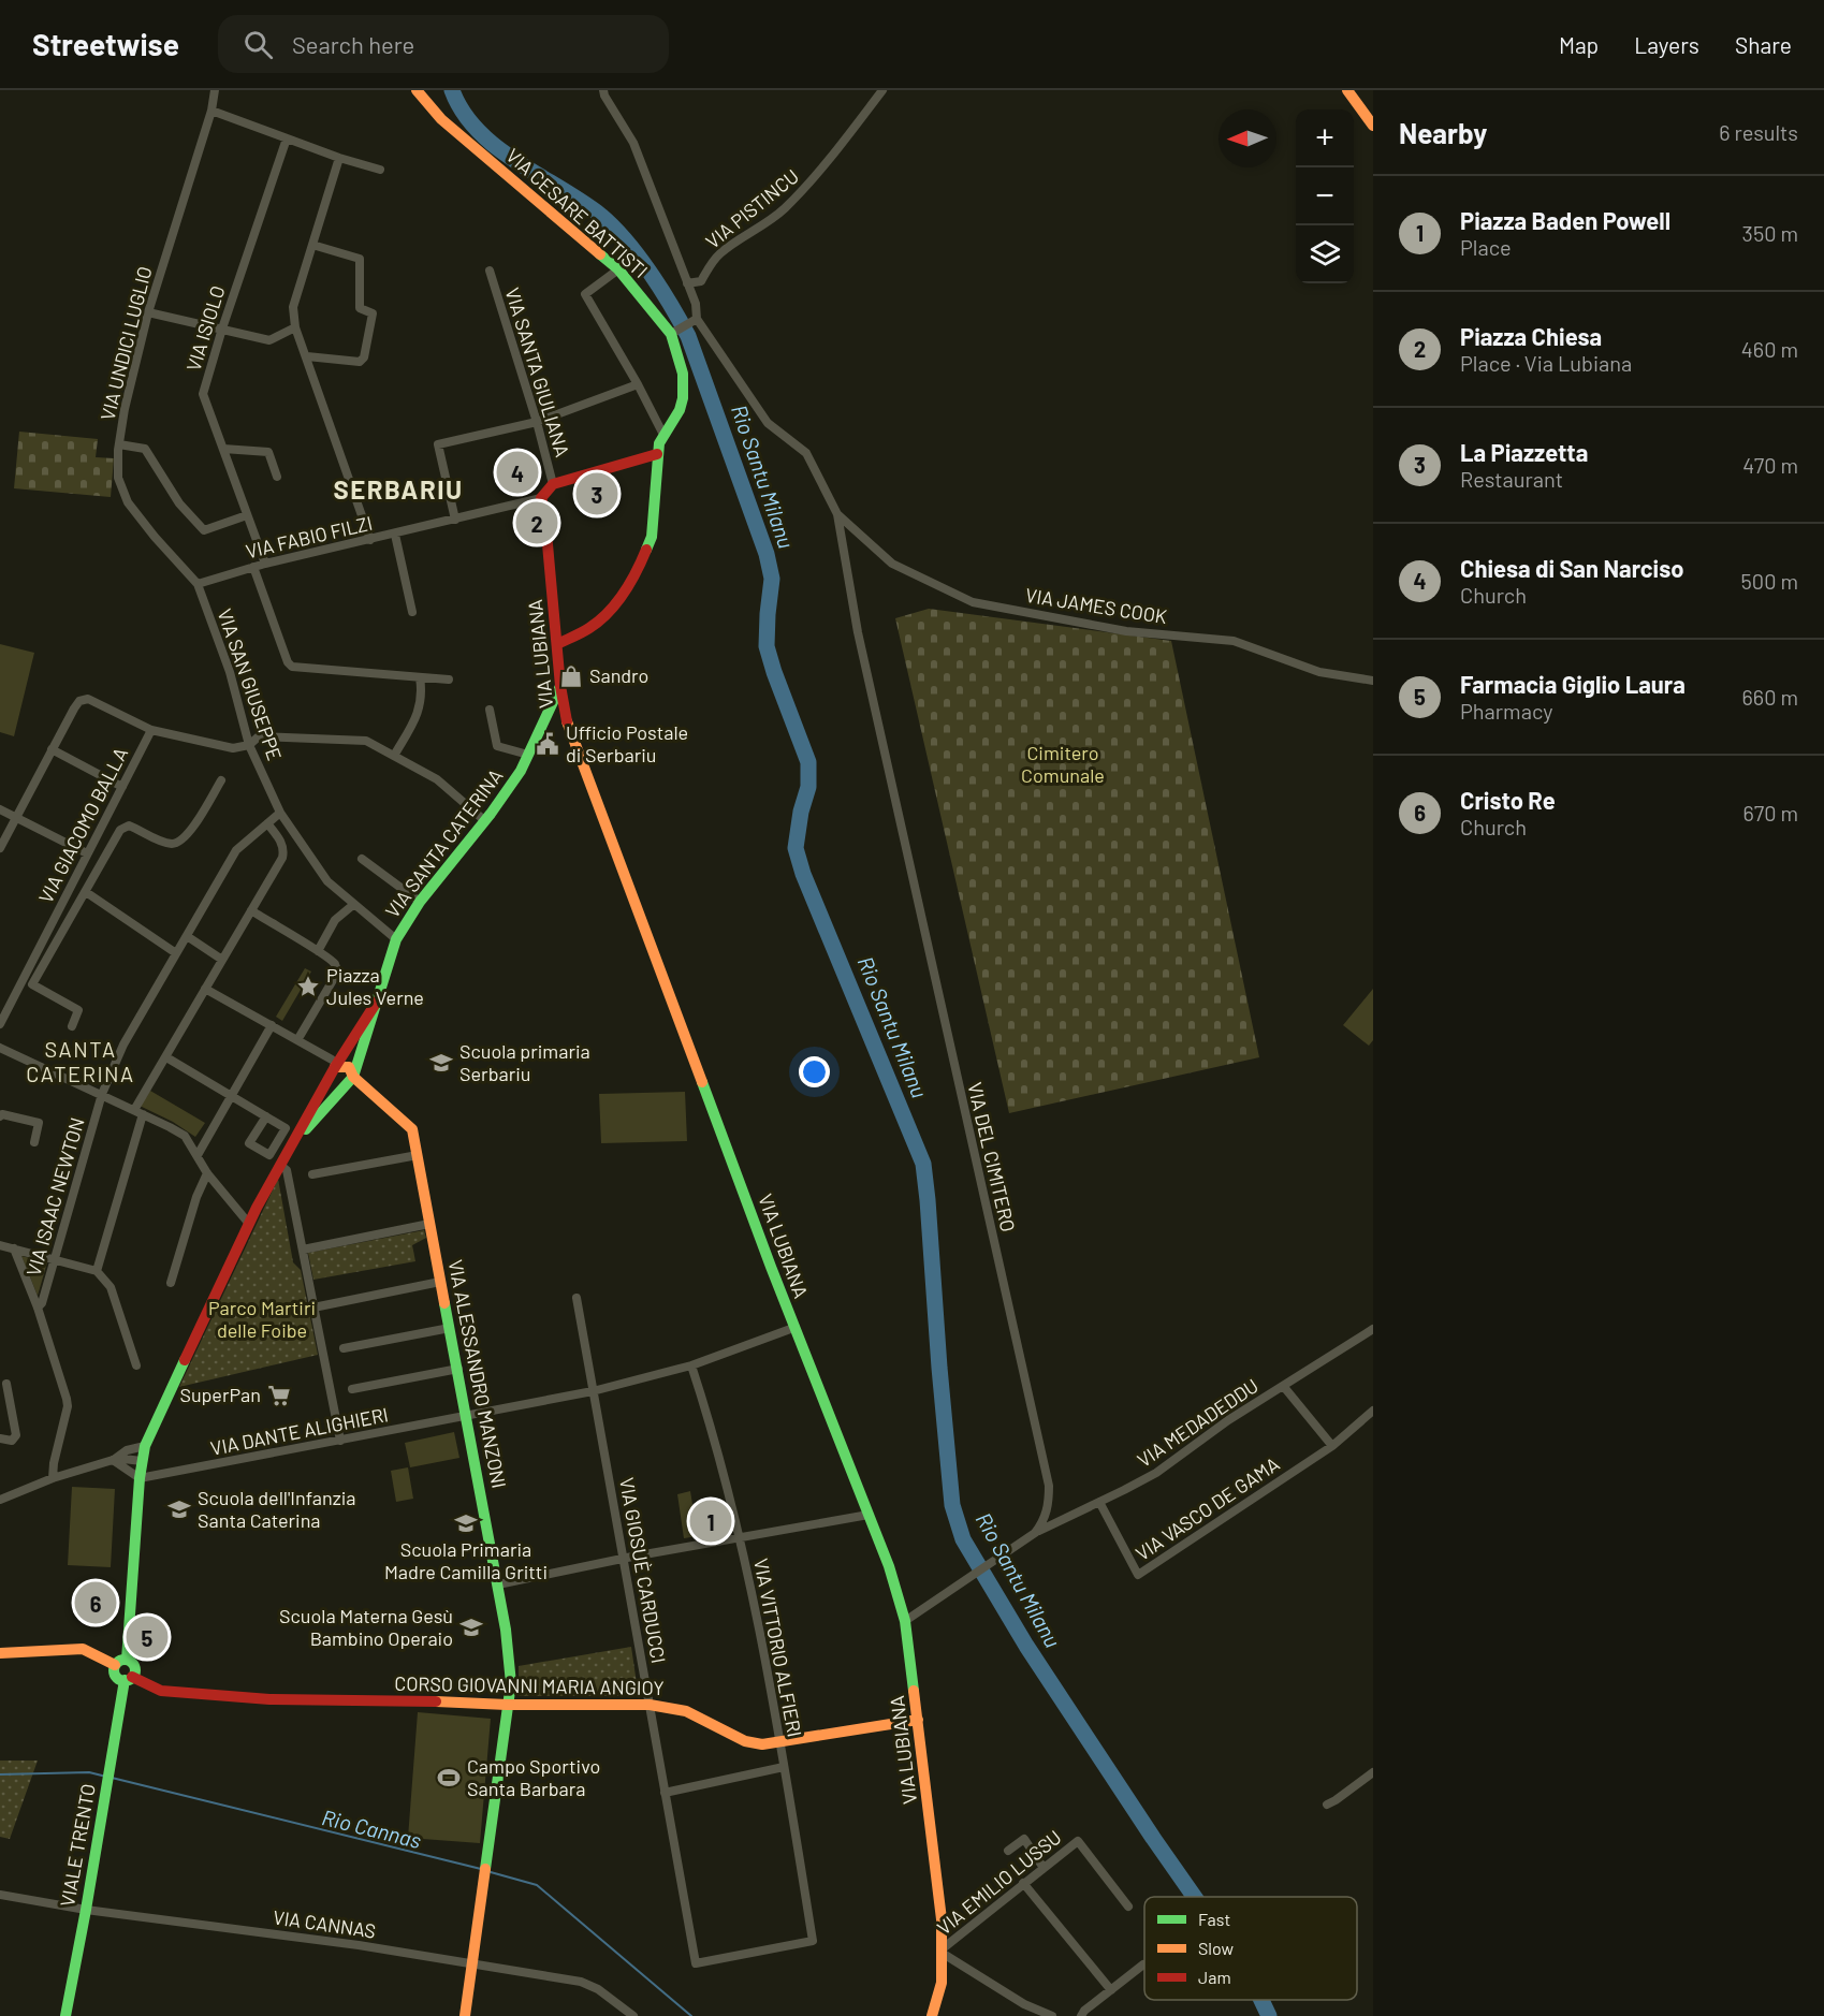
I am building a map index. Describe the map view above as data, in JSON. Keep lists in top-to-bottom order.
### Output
{
  "streets": {
    "street": [
      "VIA PISTINCU",
      "VIA CESARE BATTISTI",
      "VIA ISIOLO",
      "VIA UNDICI LUGLIO",
      "VIA SANTA GIULIANA",
      "VIA FABIO FILZI",
      "VIA JAMES COOK",
      "VIA LUBIANA",
      "VIA SAN GIUSEPPE",
      "VIA GIACOMO BALLA",
      "VIA SANTA CATERINA",
      "VIA DEL CIMITERO",
      "VIA ISAAC NEWTON",
      "VIA ALESSANDRO MANZONI",
      "VIA MEDADEDDU",
      "VIA DANTE ALIGHIERI",
      "VIA VASCO DE GAMA",
      "VIA GIOSUÈ CARDUCCI",
      "VIA VITTORIO ALFIERI",
      "CORSO GIOVANNI MARIA ANGIOY",
      "VIALE TRENTO",
      "VIA EMILIO LUSSU",
      "VIA CANNAS"
    ]
  },
  "crossings": [
    ["VIA CESARE BATTISTI", "VIA LUBIANA"],
    ["VIA ISIOLO", "VIA FABIO FILZI"],
    ["VIA UNDICI LUGLIO", "VIA FABIO FILZI"],
    ["VIA UNDICI LUGLIO", "VIA SAN GIUSEPPE"],
    ["VIA FABIO FILZI", "VIA LUBIANA"],
    ["VIA FABIO FILZI", "VIA SAN GIUSEPPE"],
    ["VIA JAMES COOK", "VIA DEL CIMITERO"],
    ["VIA LUBIANA", "VIA SANTA CATERINA"],
    ["VIA LUBIANA", "VIA DANTE ALIGHIERI"],
    ["VIA LUBIANA", "CORSO GIOVANNI MARIA ANGIOY"],
    ["VIA LUBIANA", "VIA EMILIO LUSSU"],
    ["VIA SAN GIUSEPPE", "VIA SANTA CATERINA"],
    ["VIA SAN GIUSEPPE", "VIA ISAAC NEWTON"],
    ["VIA SANTA CATERINA", "VIA ALESSANDRO MANZONI"],
    ["VIA SANTA CATERINA", "VIA DANTE ALIGHIERI"],
    ["VIA SANTA CATERINA", "CORSO GIOVANNI MARIA ANGIOY"],
    ["VIA SANTA CATERINA", "VIALE TRENTO"],
    ["VIA DEL CIMITERO", "VIA MEDADEDDU"],
    ["VIA ALESSANDRO MANZONI", "VIA DANTE ALIGHIERI"],
    ["VIA ALESSANDRO MANZONI", "CORSO GIOVANNI MARIA ANGIOY"],
    ["VIA ALESSANDRO MANZONI", "VIA CANNAS"],
    ["VIA MEDADEDDU", "VIA VASCO DE GAMA"],
    ["VIA DANTE ALIGHIERI", "VIA GIOSUÈ CARDUCCI"],
    ["VIA DANTE ALIGHIERI", "VIA VITTORIO ALFIERI"],
    ["VIA GIOSUÈ CARDUCCI", "VIA VITTORIO ALFIERI"],
    ["VIA GIOSUÈ CARDUCCI", "CORSO GIOVANNI MARIA ANGIOY"],
    ["VIA VITTORIO ALFIERI", "CORSO GIOVANNI MARIA ANGIOY"],
    ["CORSO GIOVANNI MARIA ANGIOY", "VIALE TRENTO"],
    ["VIALE TRENTO", "VIA CANNAS"]
  ],
  "districts": ["SERBARIU", "SANTA CATERINA"],
  "water": ["Rio Santu Milanu", "Rio Cannas"],
  "parks": ["Cimitero Comunale", "Parco Martiri delle Foibe"],
  "places": {
    "shop": ["Sandro"],
    "public building": ["Ufficio Postale di Serbariu"],
    "place": ["Piazza Jules Verne"],
    "school or university": [
      "Scuola primaria Serbariu",
      "Scuola dell'Infanzia Santa Caterina",
      "Scuola Primaria Madre Camilla Gritti",
      "Scuola Materna Gesù Bambino Operaio"
    ],
    "supermarket": ["SuperPan"],
    "sports": ["Campo Sportivo Santa Barbara"]
  },
  "legend": ["Fast", "Slow", "Jam"],
  "north": "left",
  "page": {
    "header": "Streetwise",
    "search": "Search here",
    "nav": ["Map", "Layers", "Share"],
    "heading": ["Nearby", "6 results"],
    "map_buttons": ["+", "−"],
    "list": [
      {
        "mark": "1",
        "name": "Piazza Baden Powell",
        "note": "Place",
        "value": "350 m"
      },
      {
        "mark": "2",
        "name": "Piazza Chiesa",
        "note": "Place · Via Lubiana",
        "value": "460 m"
      },
      {
        "mark": "3",
        "name": "La Piazzetta",
        "note": "Restaurant",
        "value": "470 m"
      },
      {
        "mark": "4",
        "name": "Chiesa di San Narciso",
        "note": "Church",
        "value": "500 m"
      },
      {
        "mark": "5",
        "name": "Farmacia Giglio Laura",
        "note": "Pharmacy",
        "value": "660 m"
      },
      {
        "mark": "6",
        "name": "Cristo Re",
        "note": "Church",
        "value": "670 m"
      }
    ],
    "pins": [
      "4",
      "3",
      "2",
      "1",
      "6",
      "5"
    ]
  }
}
